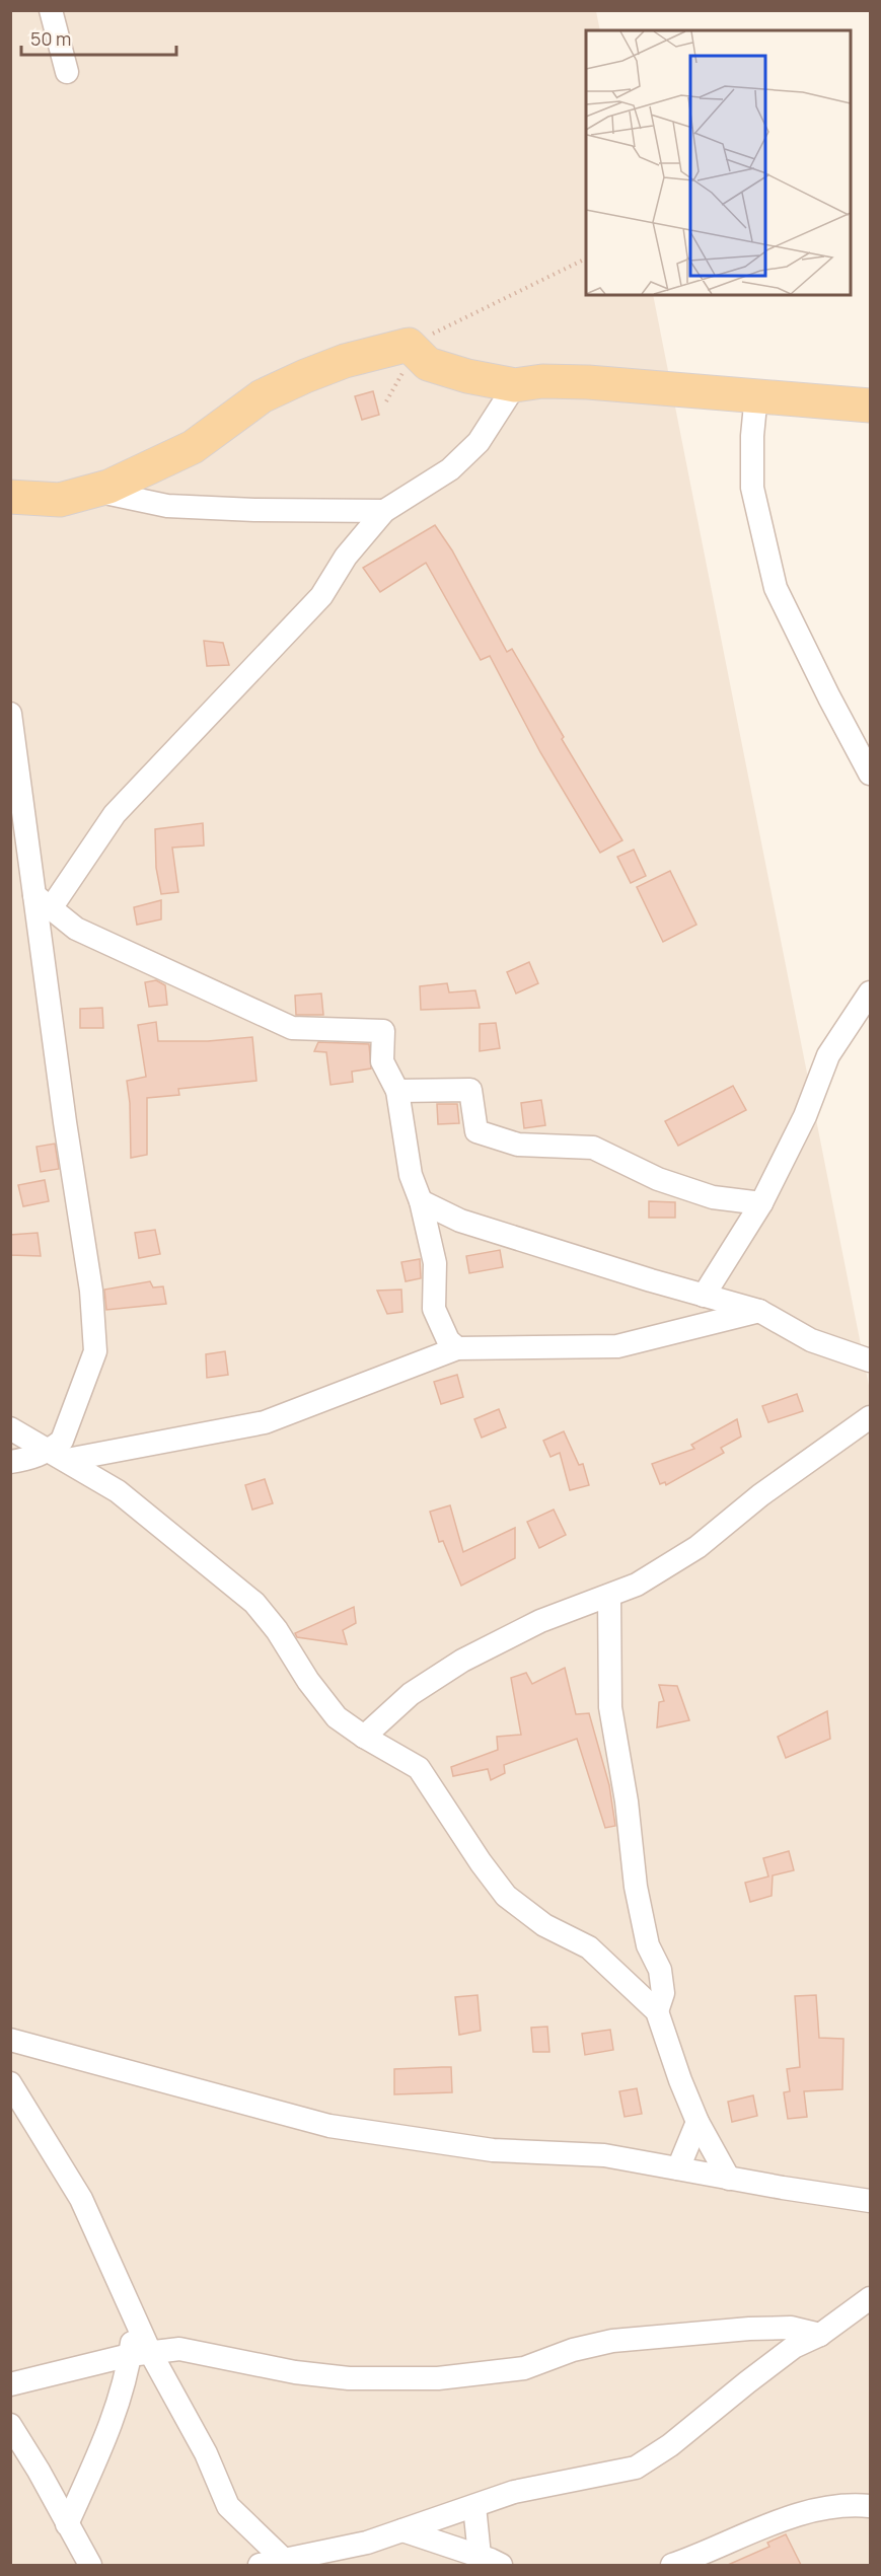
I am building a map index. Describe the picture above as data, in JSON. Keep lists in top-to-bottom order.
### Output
{
  "scale_bar": "50 m"
}
